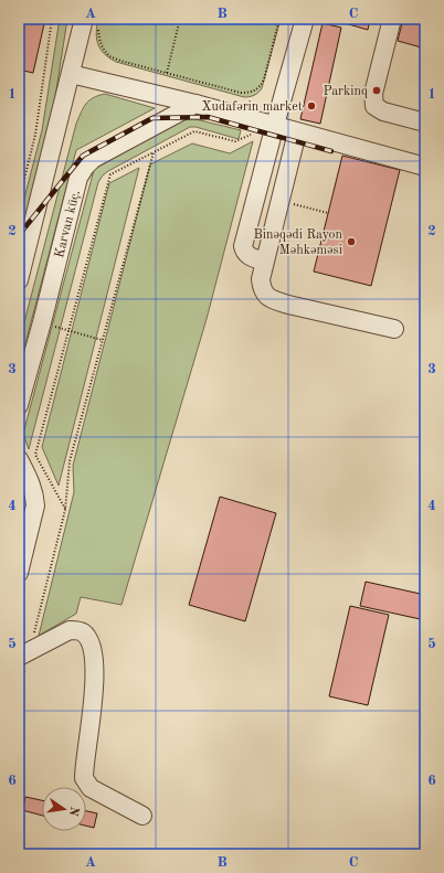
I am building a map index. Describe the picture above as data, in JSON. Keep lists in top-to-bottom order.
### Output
{
  "streets": {
    "street": ["Karvan küç."]
  },
  "places": ["Parkinq", "Xudafərin market", "Binəqədi Rayon Məhkəməsi"],
  "north": "right",
  "grid": {
    "columns": ["A", "B", "C"],
    "rows": [
      "1",
      "2",
      "3",
      "4",
      "5",
      "6"
    ]
  }
}
